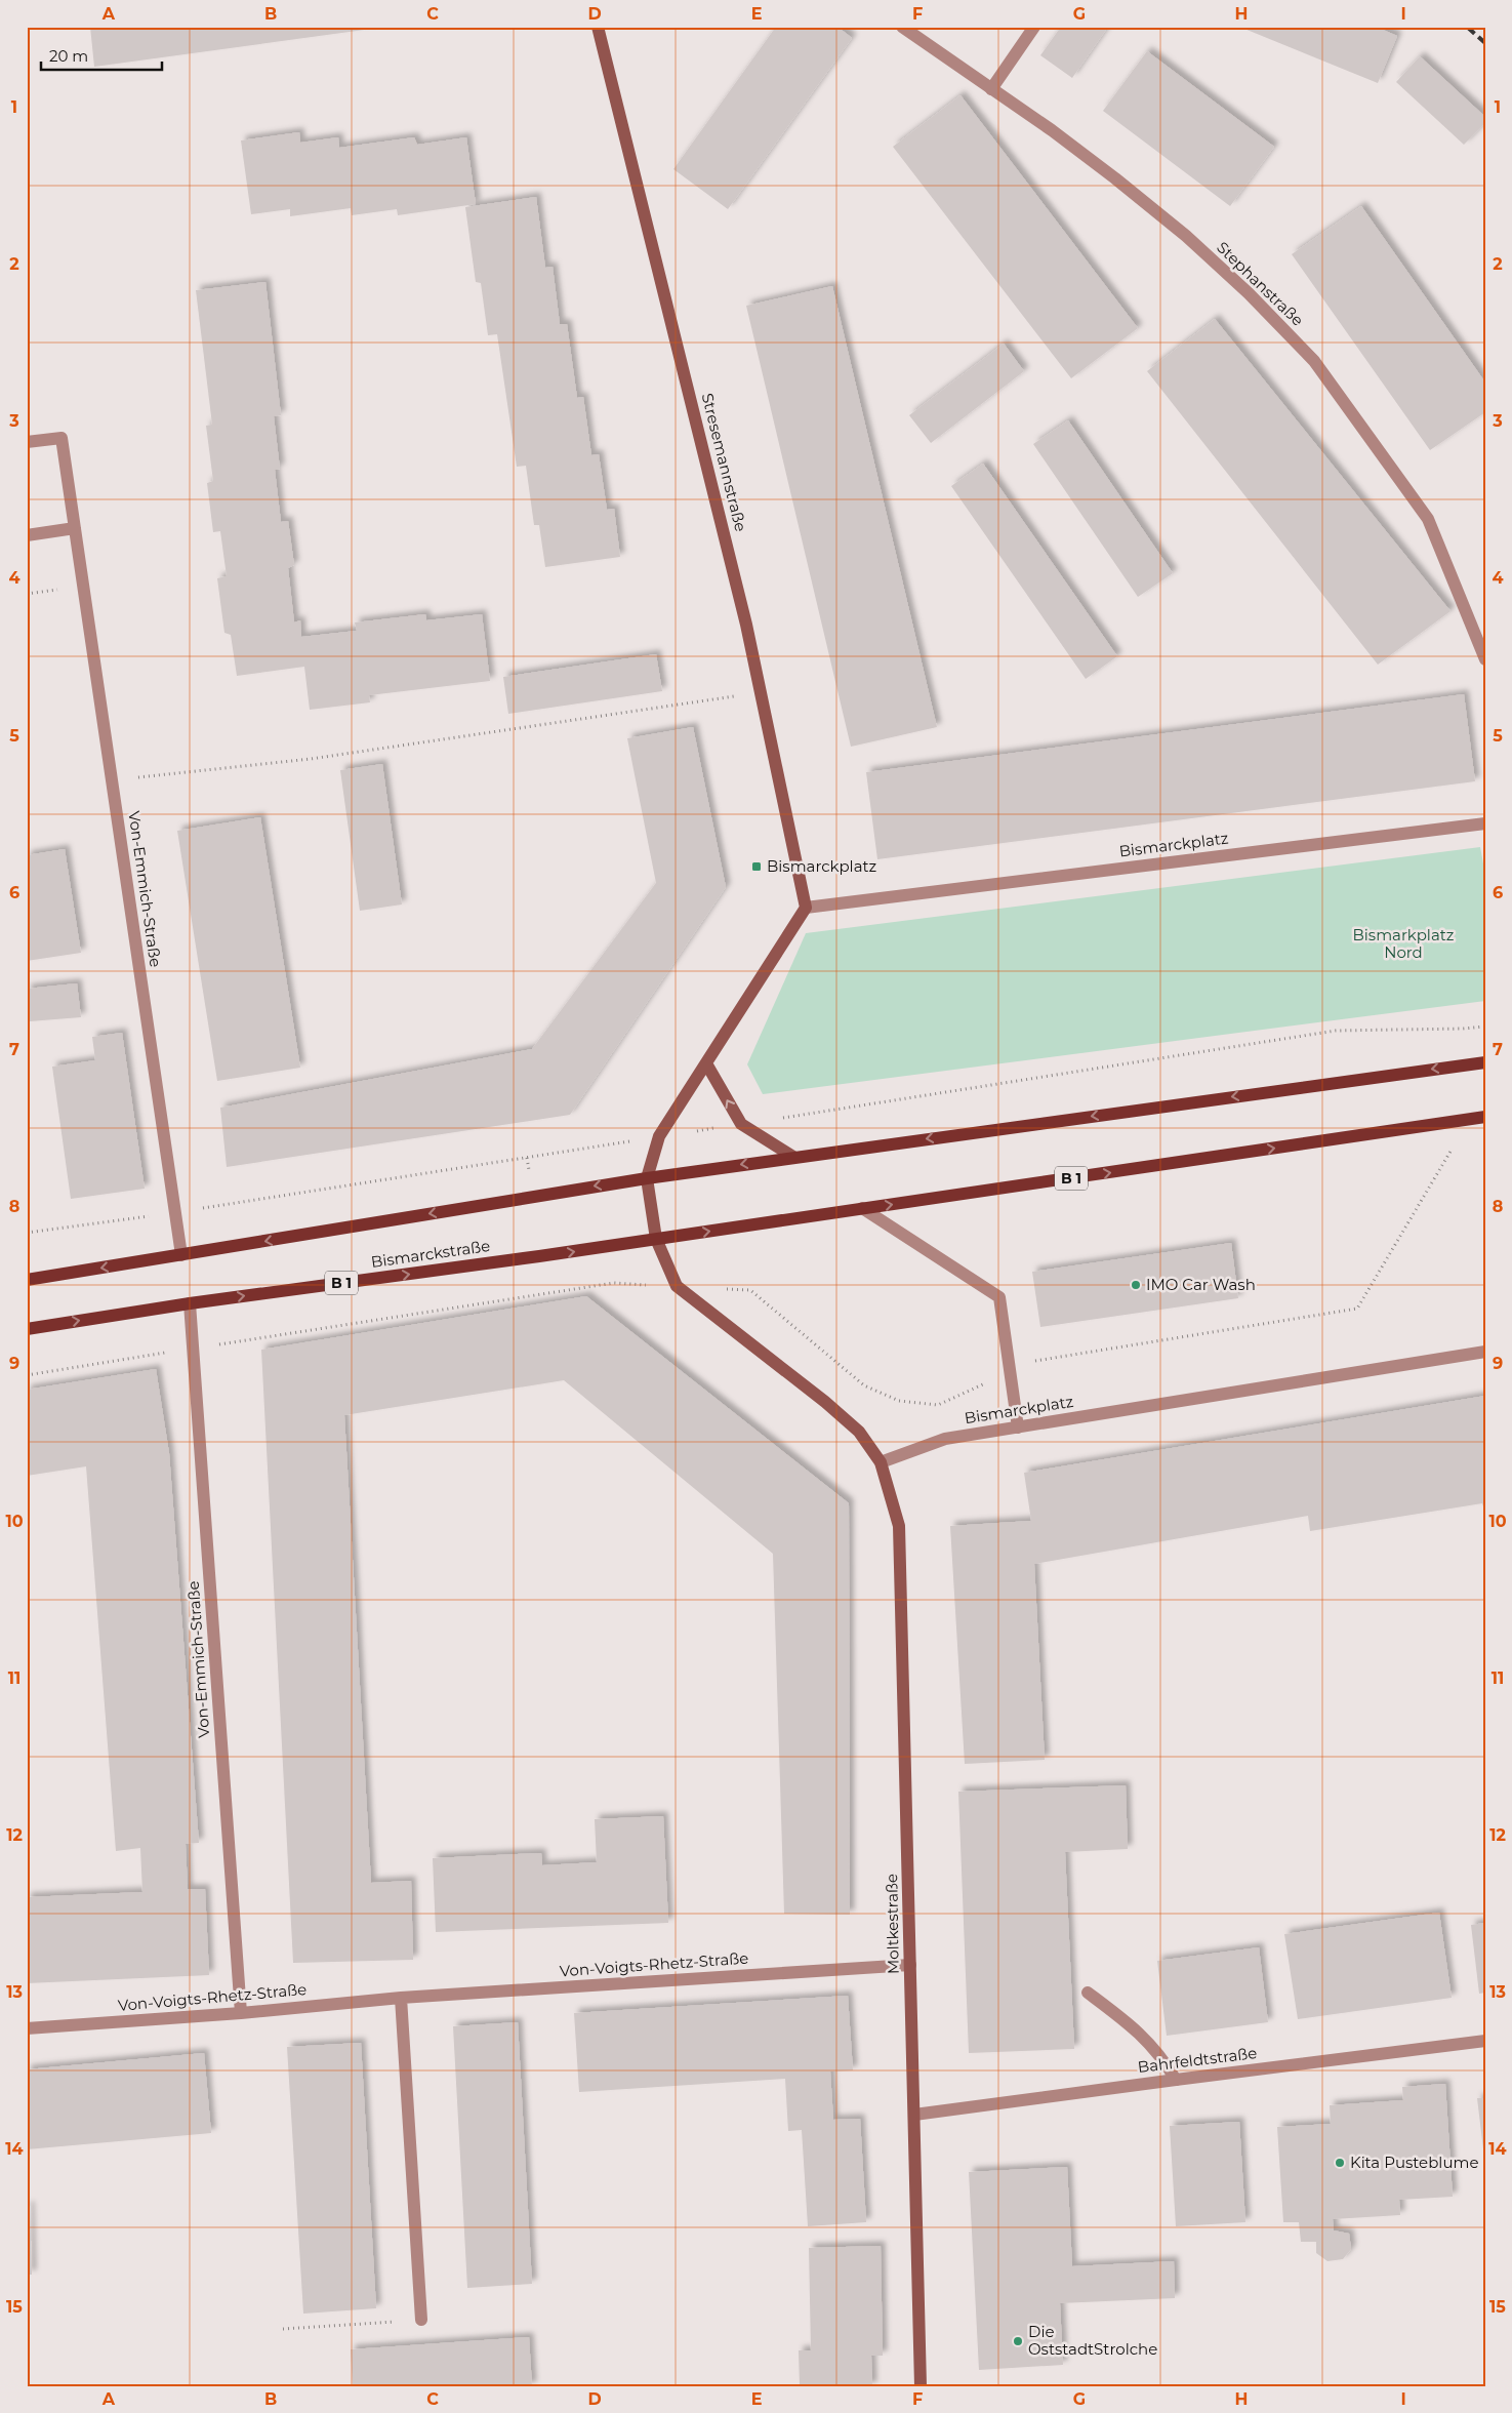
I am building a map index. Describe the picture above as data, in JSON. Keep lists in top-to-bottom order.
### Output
{
  "streets": {
    "main road": ["B 1", "Bismarckstraße"],
    "street": [
      "Stephanstraße",
      "Stresemannstraße",
      "Bismarckplatz",
      "Von-Emmich-Straße",
      "Moltkestraße",
      "Von-Voigts-Rhetz-Straße",
      "Bahrfeldtstraße"
    ]
  },
  "crossings": [
    ["Stresemannstraße", "Bismarckplatz"],
    ["Bismarckplatz", "Moltkestraße"],
    ["Von-Emmich-Straße", "Bismarckstraße"],
    ["Von-Emmich-Straße", "Von-Voigts-Rhetz-Straße"],
    ["B 1", "Bismarckstraße"],
    ["Moltkestraße", "Von-Voigts-Rhetz-Straße"],
    ["Moltkestraße", "Bahrfeldtstraße"]
  ],
  "parks": ["Bismarkplatz Nord"],
  "places": {
    "transit": ["Bismarckplatz"],
    "other": ["IMO Car Wash", "Kita Pusteblume", "Die OststadtStrolche"]
  },
  "scale_bar": "20 m",
  "grid": {
    "columns": [
      "A",
      "B",
      "C",
      "D",
      "E",
      "F",
      "G",
      "H",
      "I"
    ],
    "rows": [
      "1",
      "2",
      "3",
      "4",
      "5",
      "6",
      "7",
      "8",
      "9",
      "10",
      "11",
      "12",
      "13",
      "14",
      "15"
    ]
  }
}
